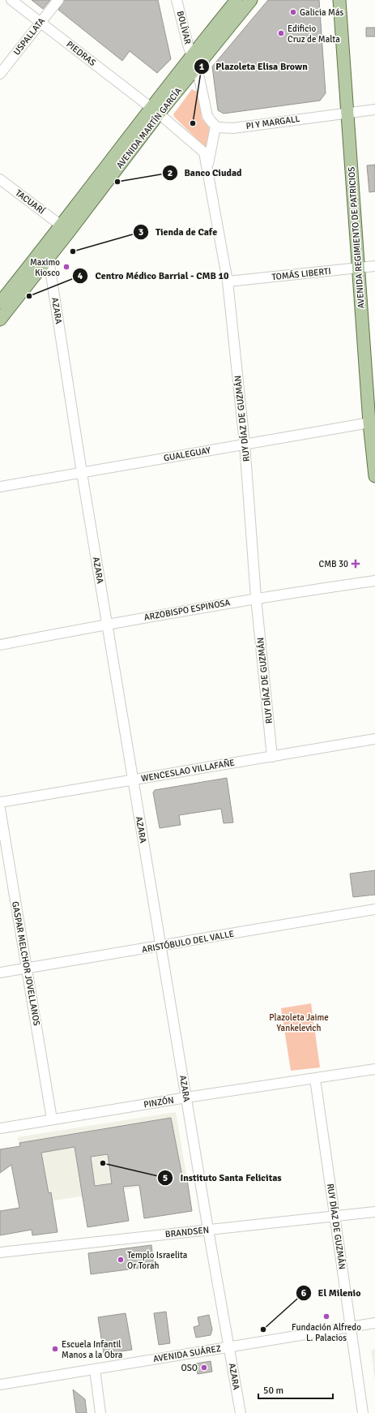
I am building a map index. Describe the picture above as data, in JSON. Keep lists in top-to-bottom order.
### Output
{
  "streets": {
    "main road": ["AVENIDA MARTÍN GARCÍA", "AVENIDA REGIMIENTO DE PATRICIOS"],
    "street": [
      "BOLÍVAR",
      "USPALLATA",
      "PIEDRAS",
      "PI Y MARGALL",
      "TACUARÍ",
      "TOMÁS LIBERTI",
      "AZARA",
      "RUY DÍAZ DE GUZMÁN",
      "GUALEGUAY",
      "ARZOBISPO ESPINOSA",
      "WENCESLAO VILLAFAÑE",
      "ARISTÓBULO DEL VALLE",
      "GASPAR MELCHOR JOVELLANOS",
      "PINZÓN",
      "BRANDSEN",
      "AVENIDA SUÁREZ"
    ]
  },
  "crossings": [
    ["BOLÍVAR", "AVENIDA MARTÍN GARCÍA"],
    ["USPALLATA", "PIEDRAS"],
    ["PIEDRAS", "AVENIDA MARTÍN GARCÍA"],
    ["PIEDRAS", "RUY DÍAZ DE GUZMÁN"],
    ["PI Y MARGALL", "AVENIDA REGIMIENTO DE PATRICIOS"],
    ["AVENIDA MARTÍN GARCÍA", "TACUARÍ"],
    ["AVENIDA MARTÍN GARCÍA", "AZARA"],
    ["AVENIDA MARTÍN GARCÍA", "RUY DÍAZ DE GUZMÁN"],
    ["AVENIDA REGIMIENTO DE PATRICIOS", "TOMÁS LIBERTI"],
    ["AVENIDA REGIMIENTO DE PATRICIOS", "GUALEGUAY"],
    ["TOMÁS LIBERTI", "RUY DÍAZ DE GUZMÁN"],
    ["AZARA", "GUALEGUAY"],
    ["AZARA", "ARZOBISPO ESPINOSA"],
    ["AZARA", "WENCESLAO VILLAFAÑE"],
    ["AZARA", "ARISTÓBULO DEL VALLE"],
    ["AZARA", "PINZÓN"],
    ["AZARA", "BRANDSEN"],
    ["AZARA", "AVENIDA SUÁREZ"],
    ["RUY DÍAZ DE GUZMÁN", "GUALEGUAY"],
    ["RUY DÍAZ DE GUZMÁN", "ARZOBISPO ESPINOSA"],
    ["RUY DÍAZ DE GUZMÁN", "WENCESLAO VILLAFAÑE"],
    ["RUY DÍAZ DE GUZMÁN", "PINZÓN"],
    ["RUY DÍAZ DE GUZMÁN", "BRANDSEN"],
    ["RUY DÍAZ DE GUZMÁN", "AVENIDA SUÁREZ"],
    ["ARISTÓBULO DEL VALLE", "GASPAR MELCHOR JOVELLANOS"],
    ["GASPAR MELCHOR JOVELLANOS", "PINZÓN"]
  ],
  "parks": ["Plazoleta Jaime Yankelevich"],
  "places": {
    "other": [
      "Galicia Más",
      "Edificio Cruz de Malta",
      "Plazoleta Elisa Brown",
      "Banco Ciudad",
      "Tienda de Cafe",
      "Maximo Kiosco",
      "Centro Médico Barrial - CMB 10",
      "Instituto Santa Felicitas",
      "Templo Israelita Or Torah",
      "Fundación Alfredo L. Palacios",
      "El Milenio",
      "Escuela Infantil Manos a la Obra",
      "OSO"
    ],
    "health": ["CMB 30"]
  },
  "scale_bar": "50 m"
}
